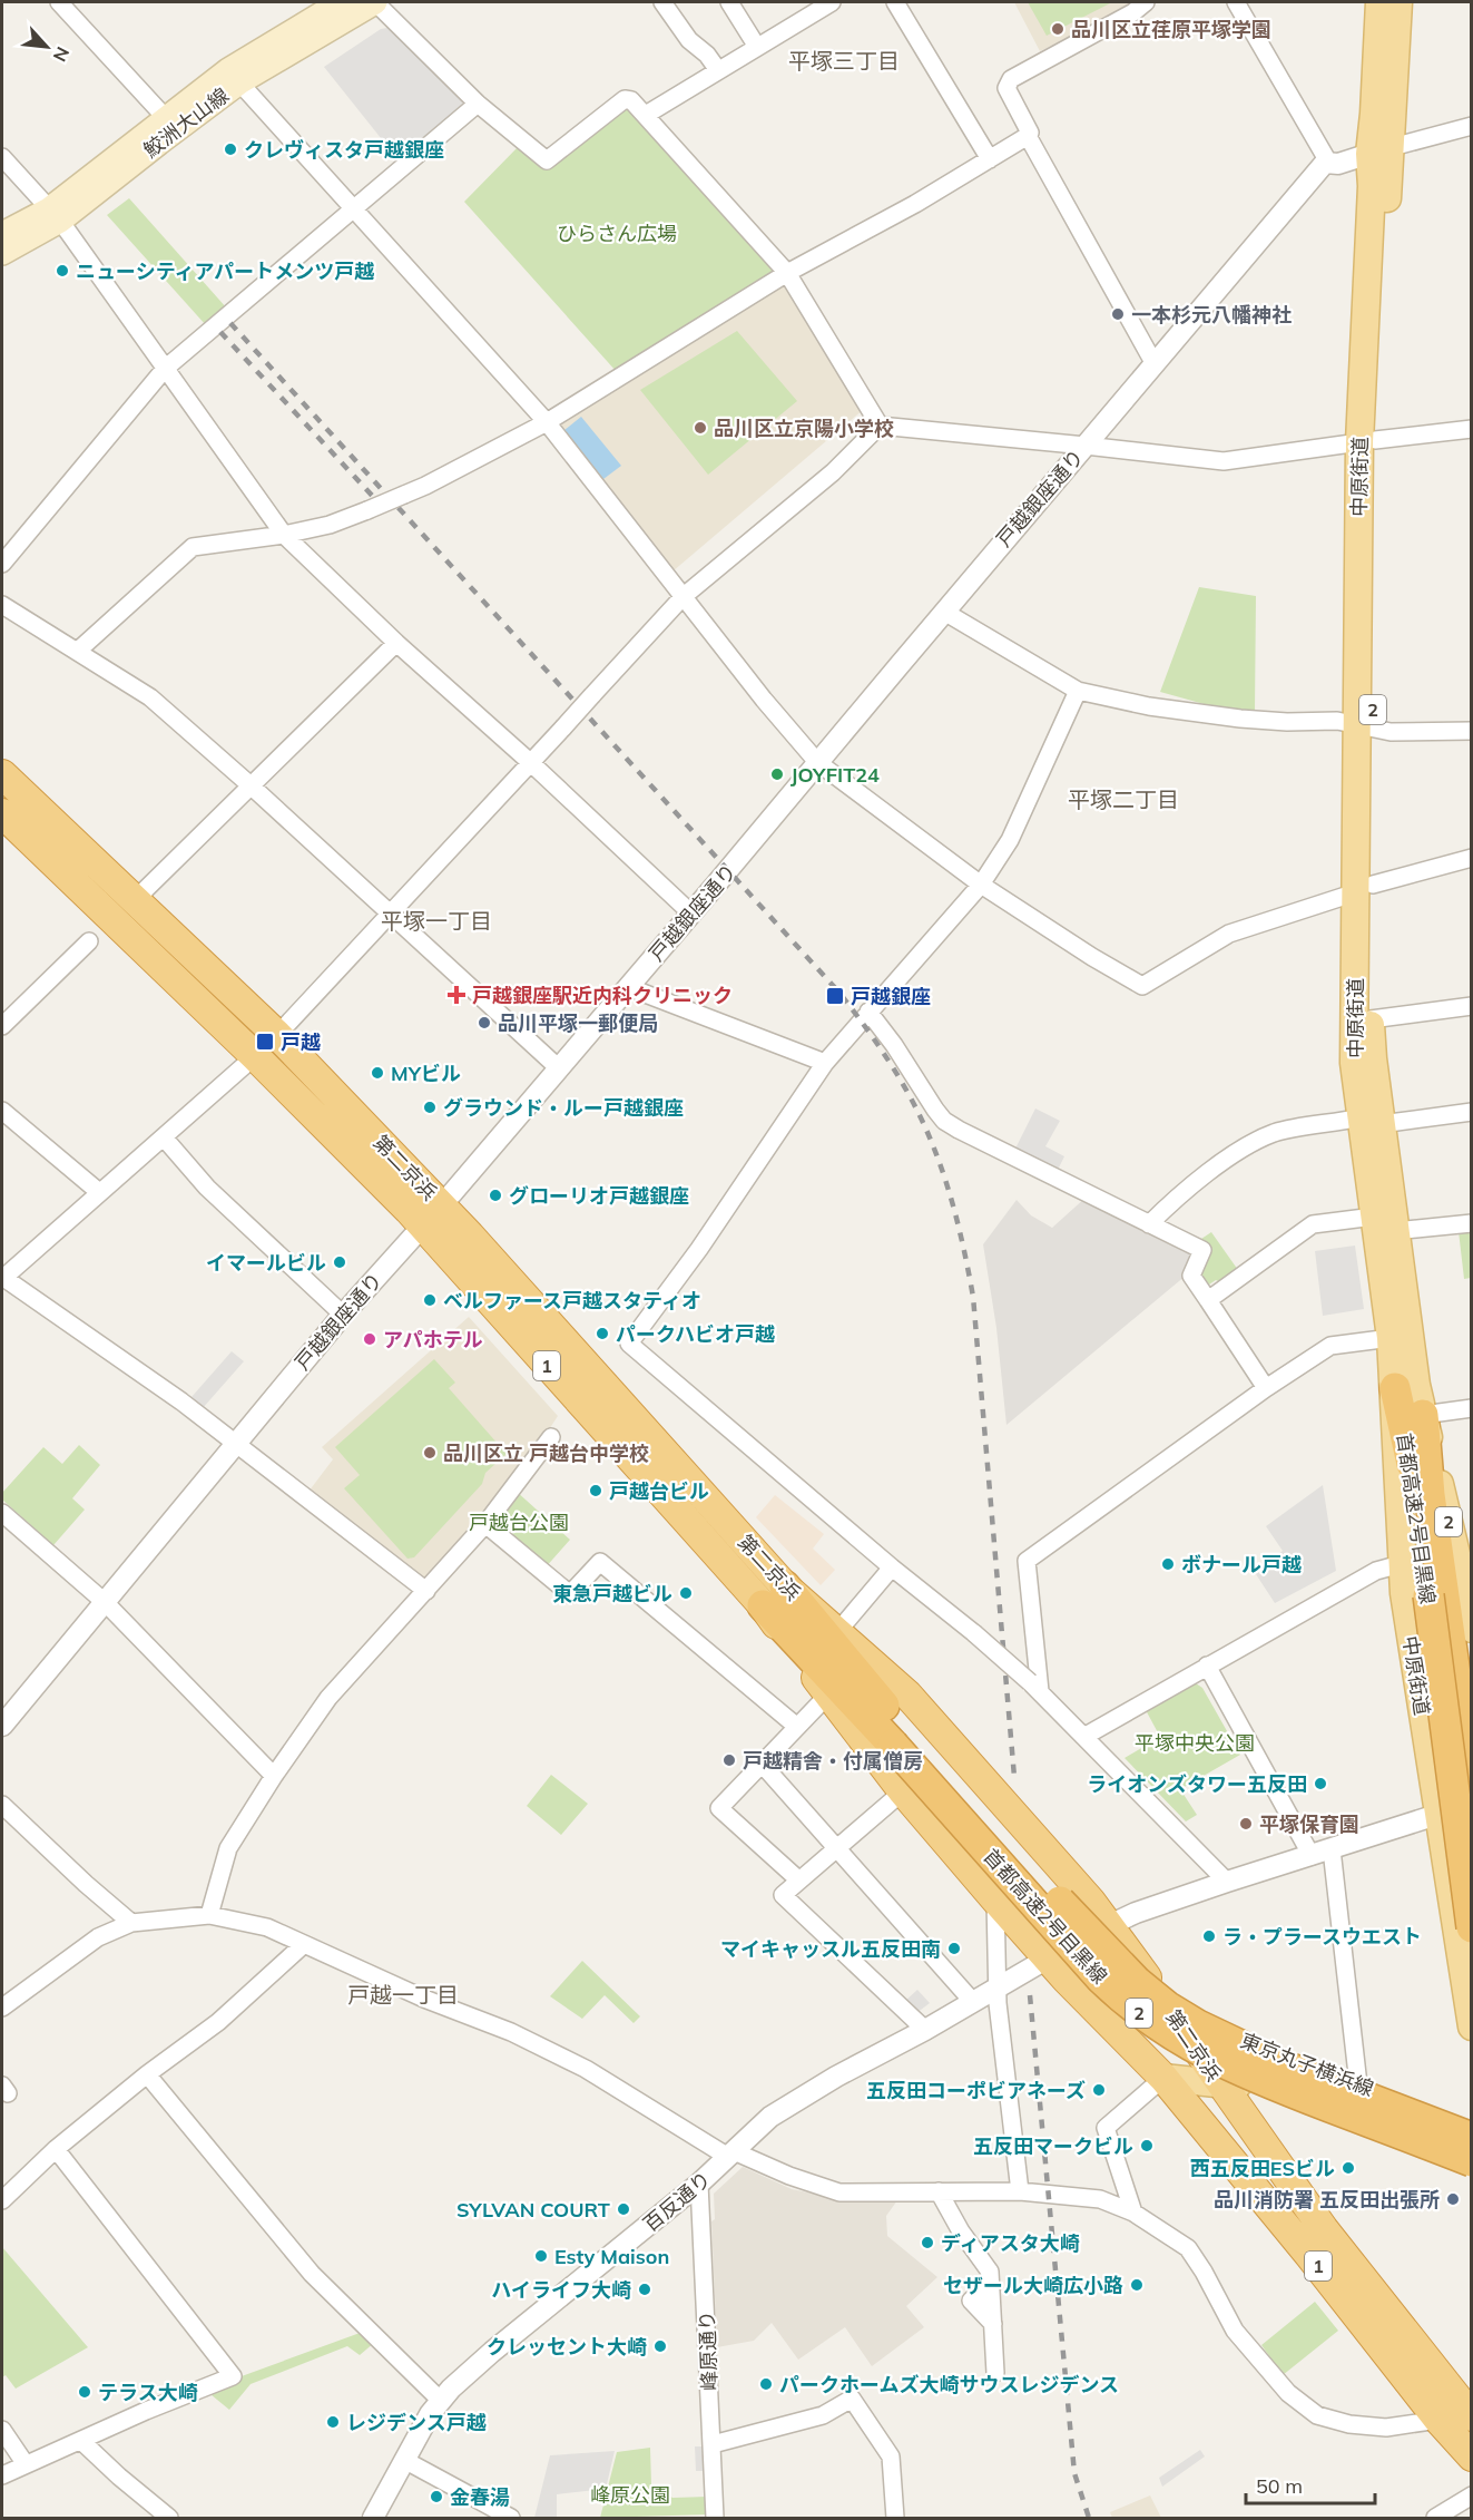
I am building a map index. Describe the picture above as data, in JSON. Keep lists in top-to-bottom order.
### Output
{
  "streets": {
    "highway": [
      "2",
      "第二京浜",
      "1",
      "首都高速2号目黒線"
    ],
    "main road": ["鮫洲大山線", "中原街道", "東京丸子横浜線"],
    "street": ["戸越銀座通り", "百反通り", "峰原通り"]
  },
  "crossings": [
    ["中原街道", "首都高速2号目黒線"],
    ["中原街道", "百反通り"],
    ["戸越銀座通り", "第二京浜"],
    ["2", "首都高速2号目黒線"],
    ["第二京浜", "首都高速2号目黒線"],
    ["第二京浜", "東京丸子横浜線"],
    ["第二京浜", "百反通り"],
    ["百反通り", "峰原通り"]
  ],
  "districts": [
    "平塚三丁目",
    "平塚二丁目",
    "平塚一丁目",
    "戸越一丁目"
  ],
  "parks": [
    "ひらさん広場",
    "戸越台公園",
    "平塚中央公園",
    "峰原公園"
  ],
  "places": {
    "other": [
      "品川区立荏原平塚学園",
      "クレヴィスタ戸越銀座",
      "ニューシティアパートメンツ戸越",
      "一本杉元八幡神社",
      "品川区立京陽小学校",
      "JOYFIT24",
      "品川平塚一郵便局",
      "MYビル",
      "グラウンド・ルー戸越銀座",
      "グローリオ戸越銀座",
      "イマールビル",
      "ベルファース戸越スタティオ",
      "パークハビオ戸越",
      "アパホテル",
      "品川区立 戸越台中学校",
      "戸越台ビル",
      "ボナール戸越",
      "東急戸越ビル",
      "戸越精舎・付属僧房",
      "ライオンズタワー五反田",
      "平塚保育園",
      "ラ・プラースウエスト",
      "マイキャッスル五反田南",
      "五反田コーポビアネーズ",
      "五反田マークビル",
      "西五反田ESビル",
      "品川消防署 五反田出張所",
      "SYLVAN COURT",
      "ディアスタ大崎",
      "Esty Maison",
      "セザール大崎広小路",
      "ハイライフ大崎",
      "クレッセント大崎",
      "パークホームズ大崎サウスレジデンス",
      "テラス大崎",
      "レジデンス戸越",
      "金春湯"
    ],
    "health": ["戸越銀座駅近内科クリニック"],
    "transit": ["戸越銀座", "戸越"]
  },
  "scale_bar": "50 m",
  "north": "bottom right"
}
